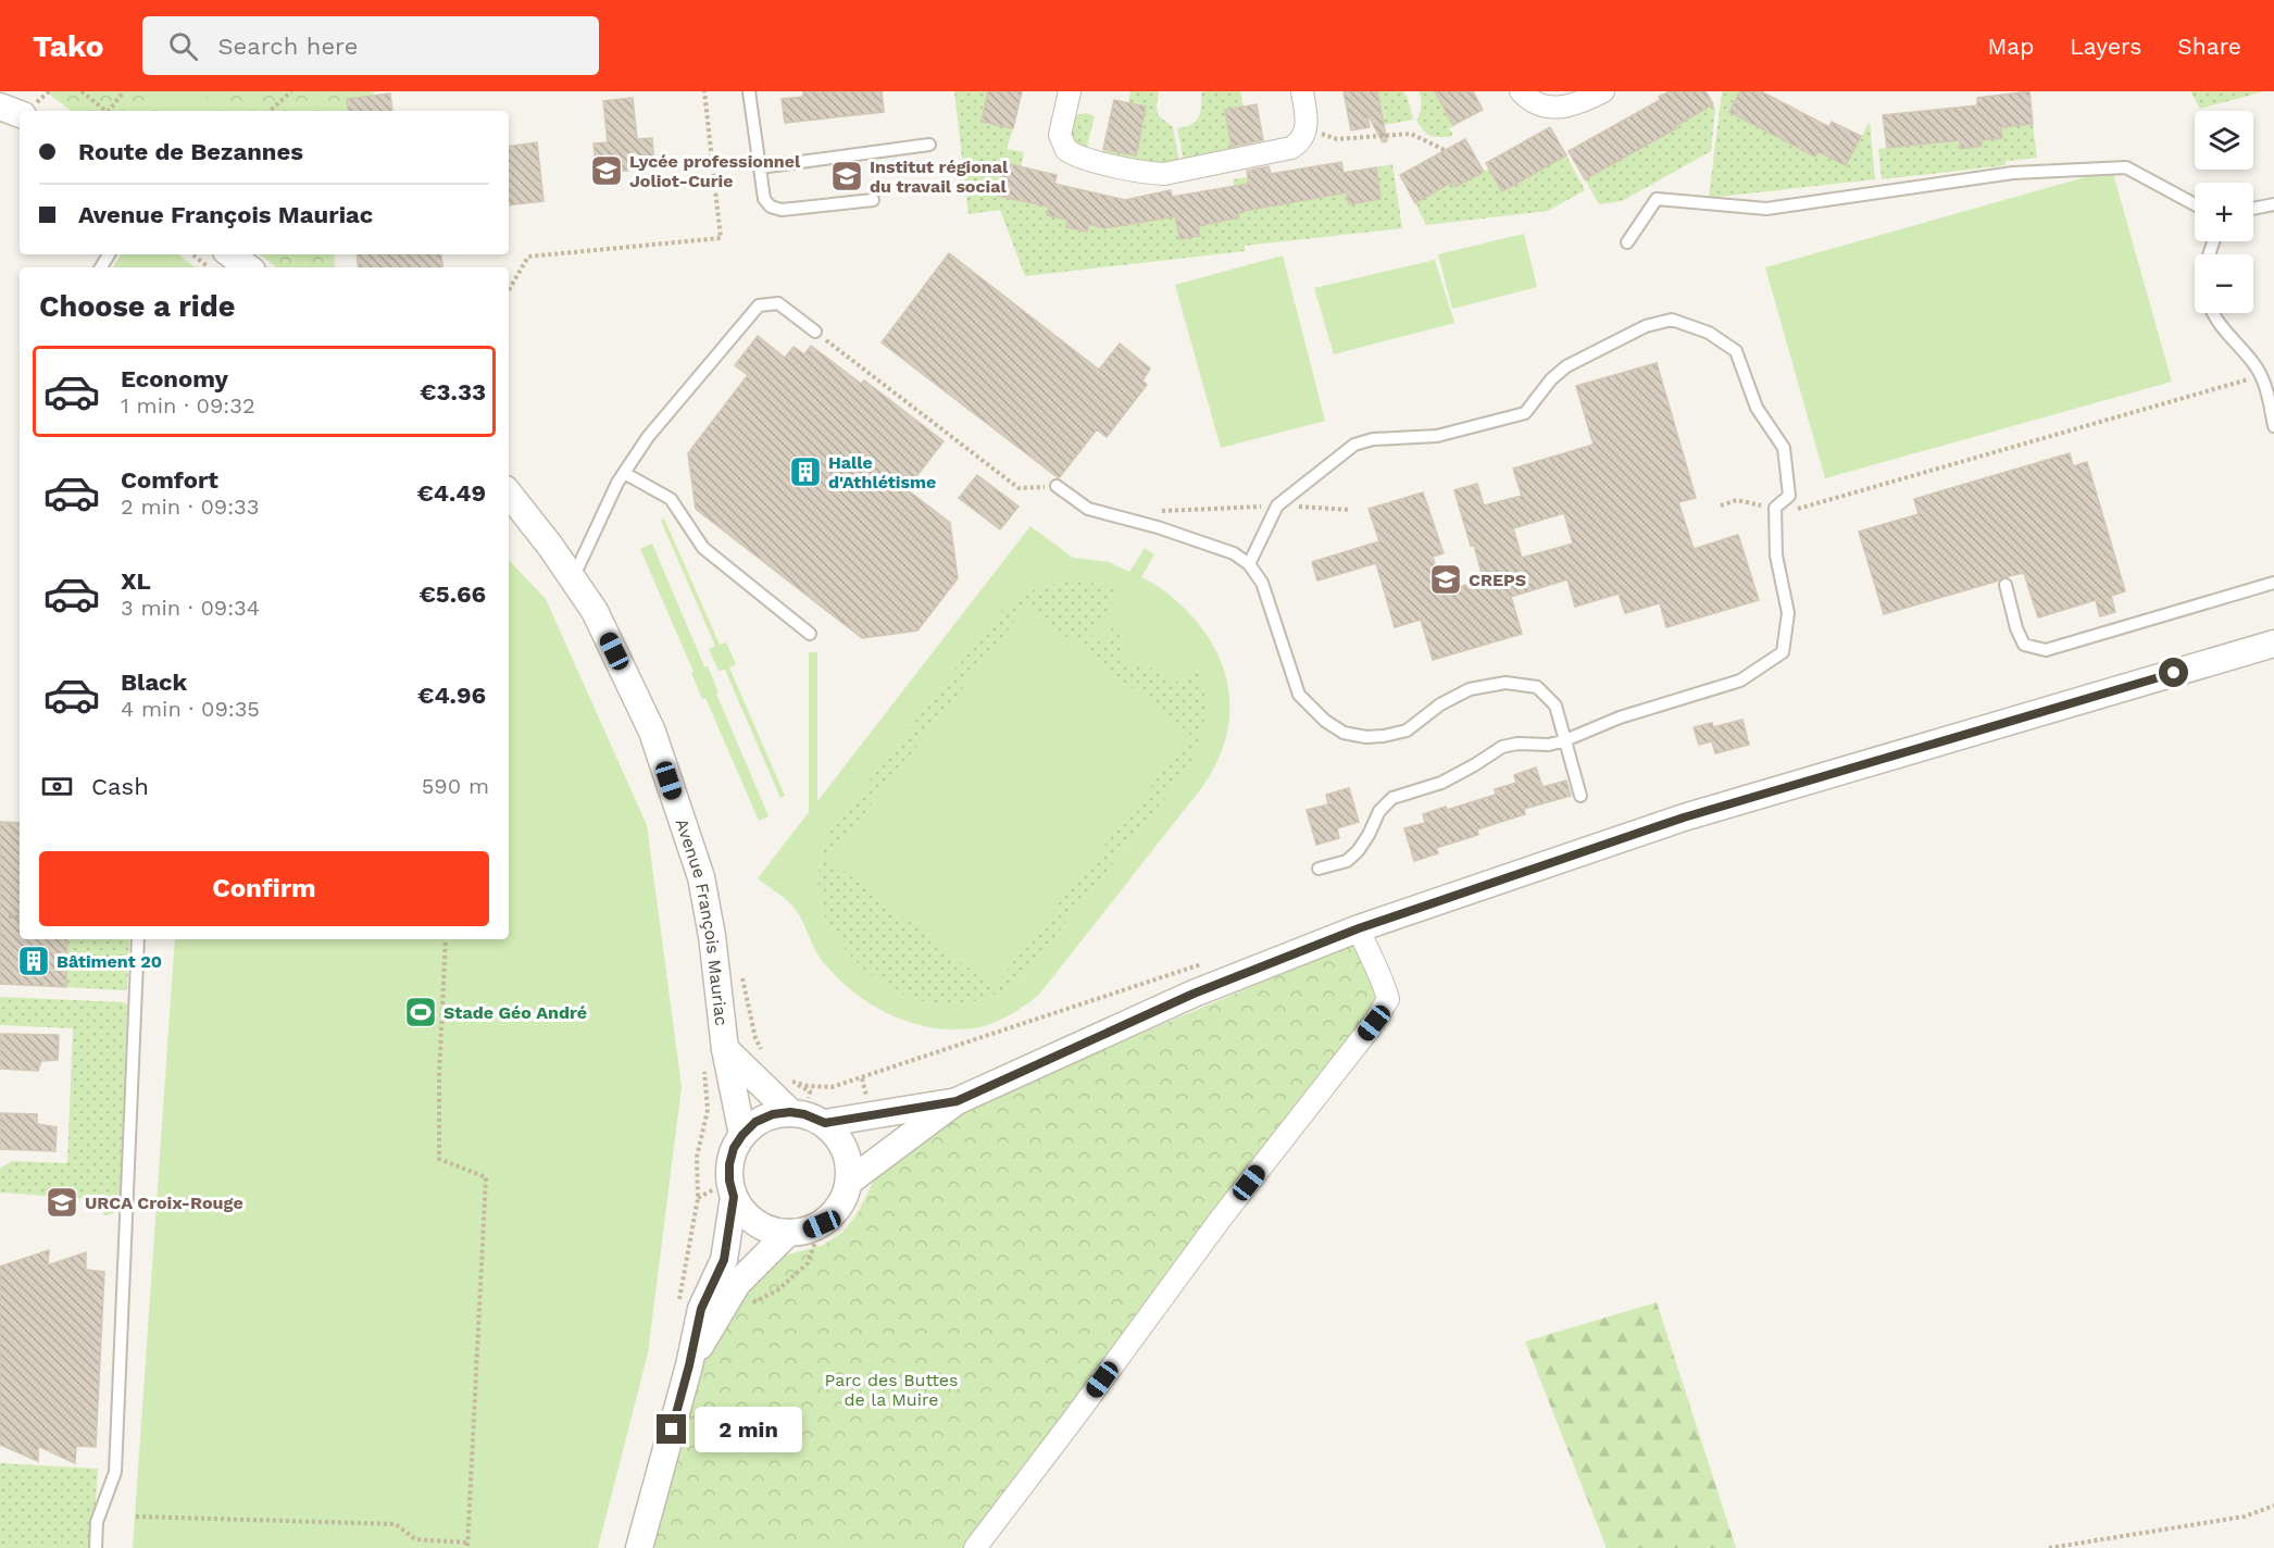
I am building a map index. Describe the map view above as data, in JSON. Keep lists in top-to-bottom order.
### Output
{
  "streets": {
    "street": ["Avenue François Mauriac"]
  },
  "parks": ["Parc des Buttes de la Muire"],
  "places": {
    "school or university": [
      "Lycée professionnel Joliot-Curie",
      "Institut régional du travail social",
      "CREPS",
      "URCA Croix-Rouge"
    ],
    "building": ["Halle d'Athlétisme", "Bâtiment 20"],
    "sports": ["Stade Géo André"]
  },
  "page": {
    "header": "Tako",
    "search": "Search here",
    "nav": ["Map", "Layers", "Share"],
    "map_buttons": ["+", "−"],
    "banner": ["Route de Bezannes", "Avenue François Mauriac"],
    "heading": "Choose a ride",
    "list": [
      {
        "name": "Economy",
        "note": "1 min · 09:32",
        "value": "€3.33"
      },
      {
        "name": "Comfort",
        "note": "2 min · 09:33",
        "value": "€4.49"
      },
      {
        "name": "XL",
        "note": "3 min · 09:34",
        "value": "€5.66"
      },
      {
        "name": "Black",
        "note": "4 min · 09:35",
        "value": "€4.96"
      }
    ],
    "pay": ["Cash", "590 m"],
    "buttons": "Confirm",
    "bubble": "2 min"
  }
}
